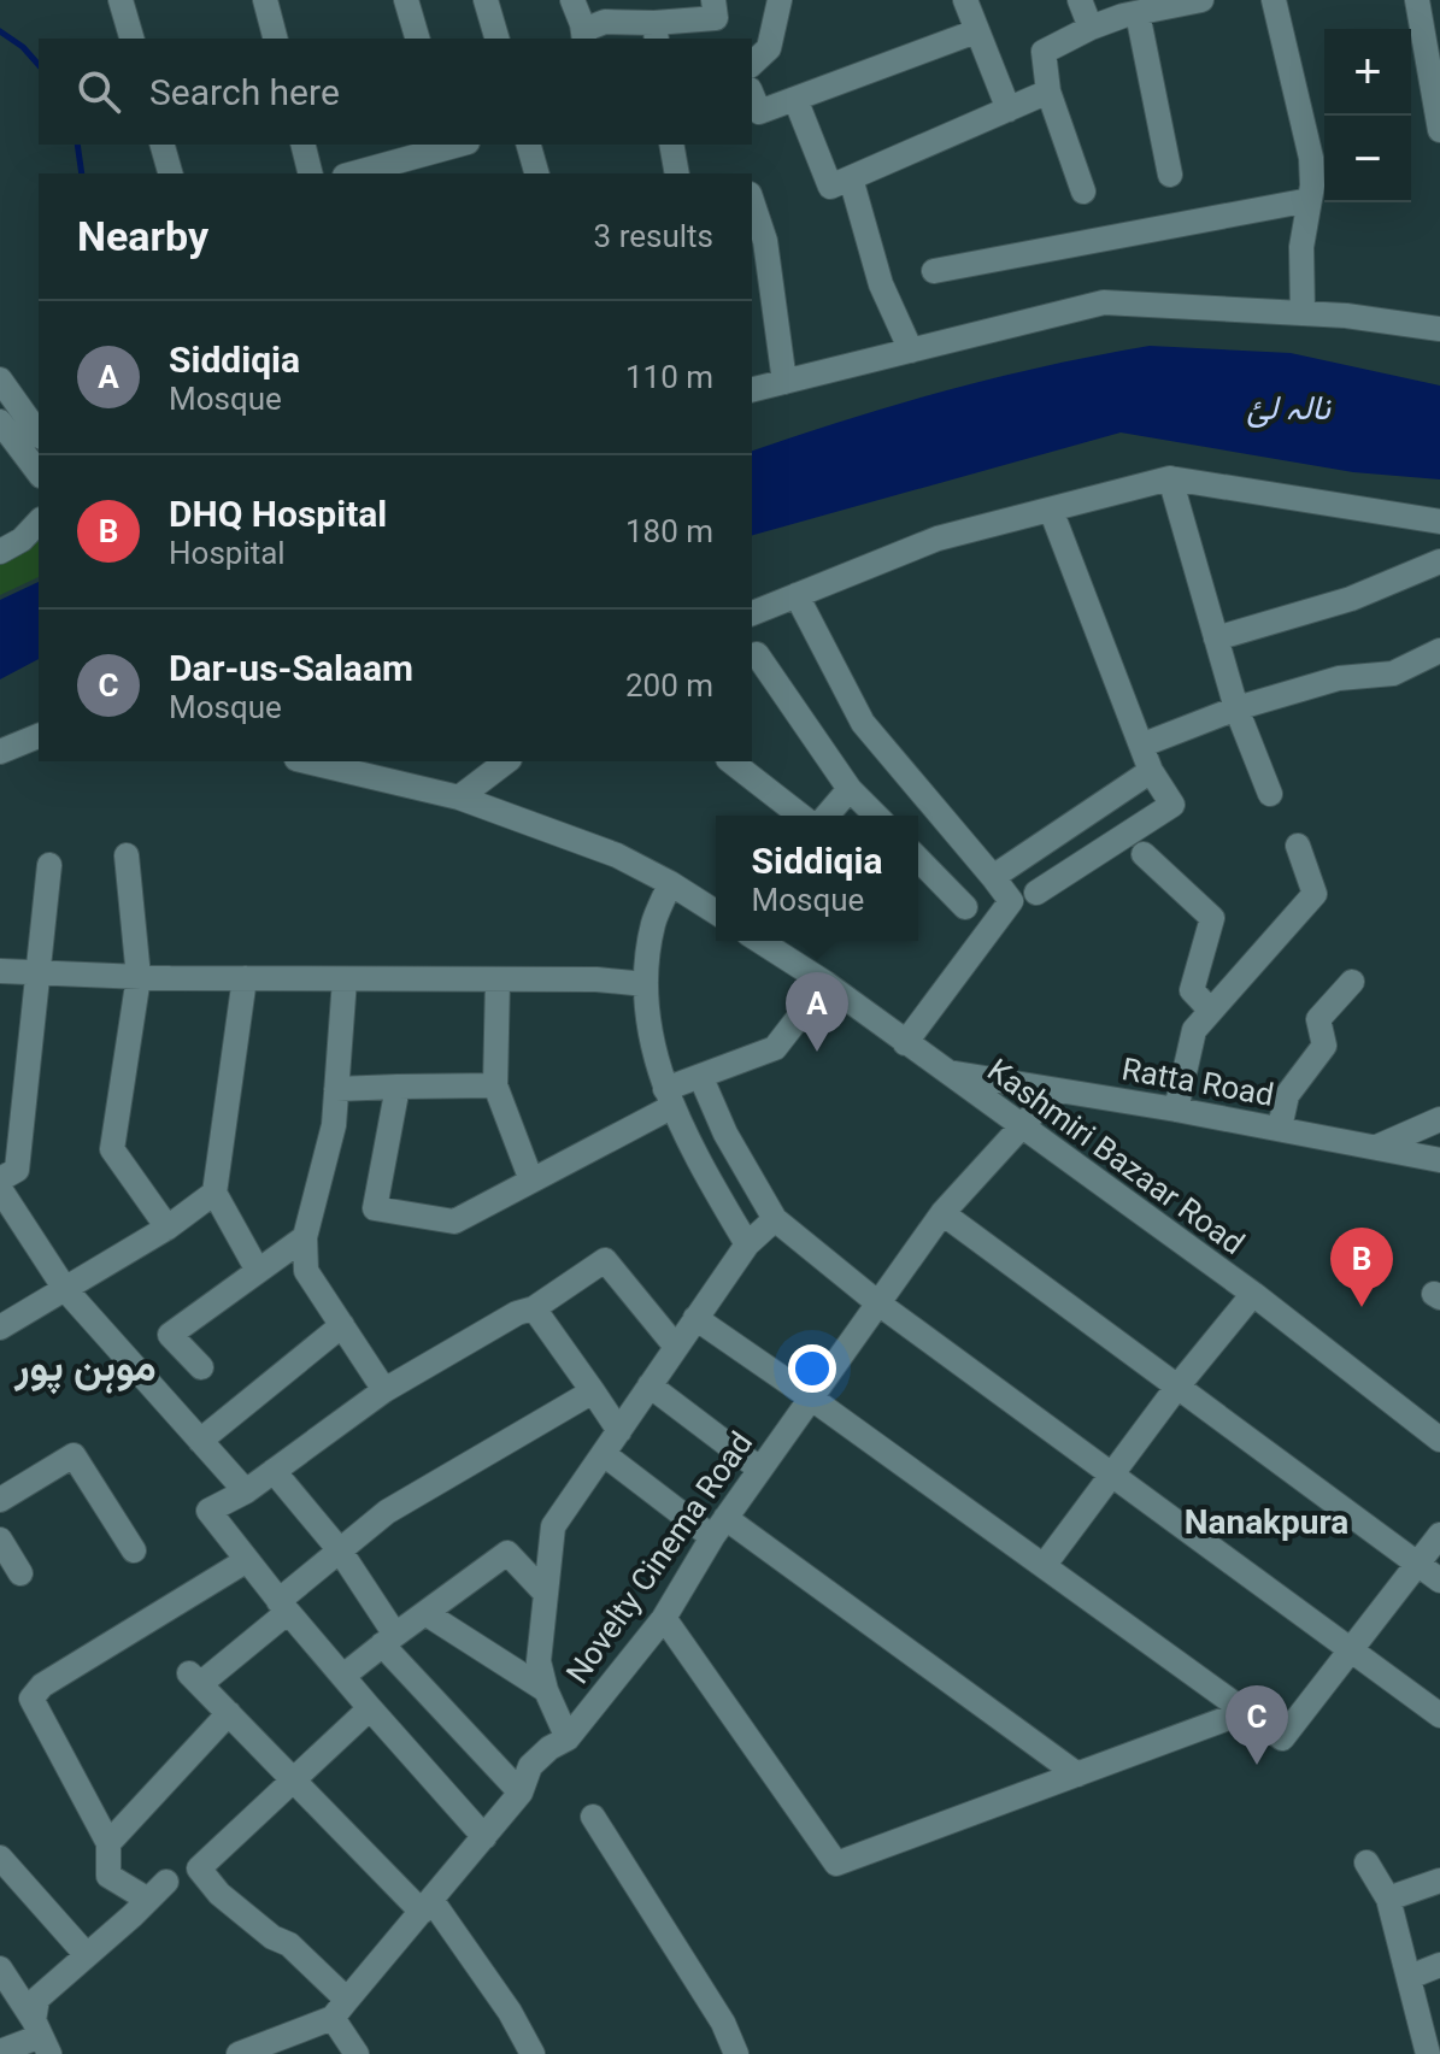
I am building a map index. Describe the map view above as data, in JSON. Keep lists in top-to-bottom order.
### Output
{
  "streets": {
    "street": ["Ratta Road", "Kashmiri Bazaar Road", "Novelty Cinema Road"]
  },
  "crossings": [
    ["Ratta Road", "Kashmiri Bazaar Road"],
    ["Ratta Road", "Novelty Cinema Road"],
    ["Kashmiri Bazaar Road", "Novelty Cinema Road"]
  ],
  "districts": ["موہن پور", "Nanakpura"],
  "water": ["نالہ لئ"],
  "page": {
    "map_buttons": ["+", "−"],
    "search": "Search here",
    "heading": ["Nearby", "3 results"],
    "list": [
      {
        "mark": "A",
        "name": "Siddiqia",
        "note": "Mosque",
        "value": "110 m"
      },
      {
        "mark": "B",
        "name": "DHQ Hospital",
        "note": "Hospital",
        "value": "180 m"
      },
      {
        "mark": "C",
        "name": "Dar-us-Salaam",
        "note": "Mosque",
        "value": "200 m"
      }
    ],
    "popup": ["Siddiqia", "Mosque"],
    "pins": ["A", "B", "C"]
  }
}
